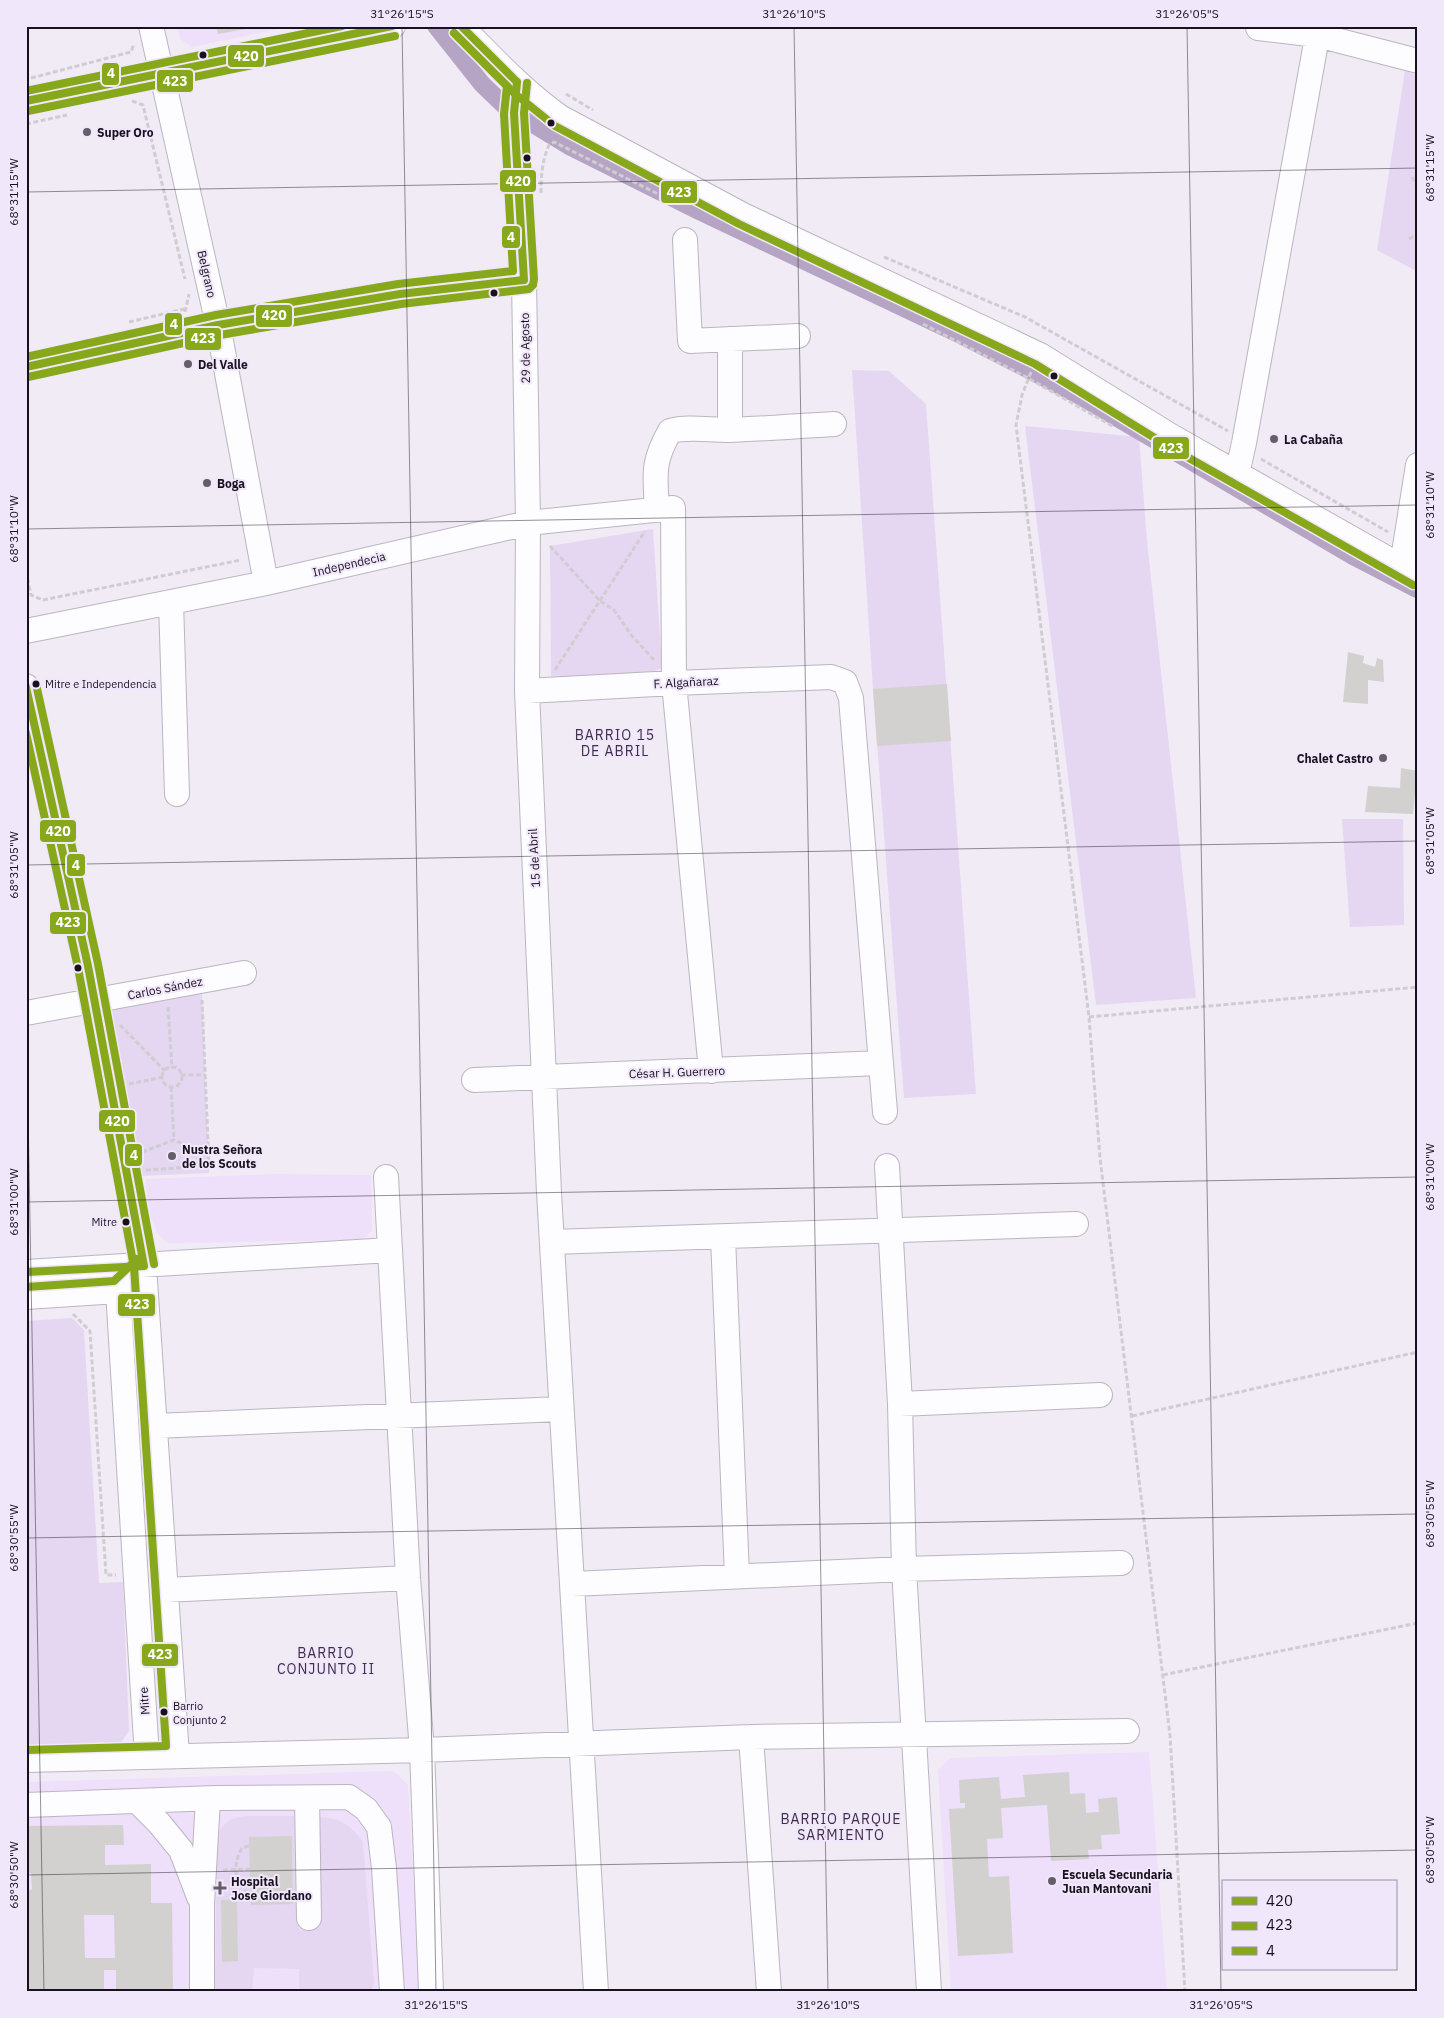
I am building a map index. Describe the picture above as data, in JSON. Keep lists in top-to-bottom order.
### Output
{
  "streets": {
    "street": [
      "Belgrano",
      "29 de Agosto",
      "Independecia",
      "F. Algañaraz",
      "15 de Abril",
      "Carlos Sández",
      "César H. Guerrero",
      "Mitre"
    ]
  },
  "crossings": [
    ["Belgrano", "Independecia"],
    ["29 de Agosto", "Independecia"],
    ["29 de Agosto", "15 de Abril"],
    ["Independecia", "15 de Abril"],
    ["F. Algañaraz", "15 de Abril"],
    ["F. Algañaraz", "César H. Guerrero"],
    ["15 de Abril", "César H. Guerrero"]
  ],
  "districts": ["BARRIO 15 DE ABRIL", "BARRIO CONJUNTO II", "BARRIO PARQUE SARMIENTO"],
  "places": {
    "other": [
      "Super Oro",
      "Del Valle",
      "La Cabaña",
      "Boga",
      "Mitre e Independencia",
      "Chalet Castro",
      "Nustra Señora de los Scouts",
      "Mitre",
      "Barrio Conjunto 2",
      "Escuela Secundaria Juan Mantovani"
    ],
    "health": ["Hospital Jose Giordano"]
  },
  "lines": ["transit line 420", "transit line 4", "transit line 423"],
  "legend": ["420", "423", "4"],
  "coordinates": [
    "31°26'15\"S",
    "31°26'10\"S",
    "31°26'05\"S",
    "68°31'15\"W",
    "68°31'10\"W",
    "68°31'05\"W",
    "68°31'00\"W",
    "68°30'55\"W",
    "68°30'50\"W"
  ]
}
